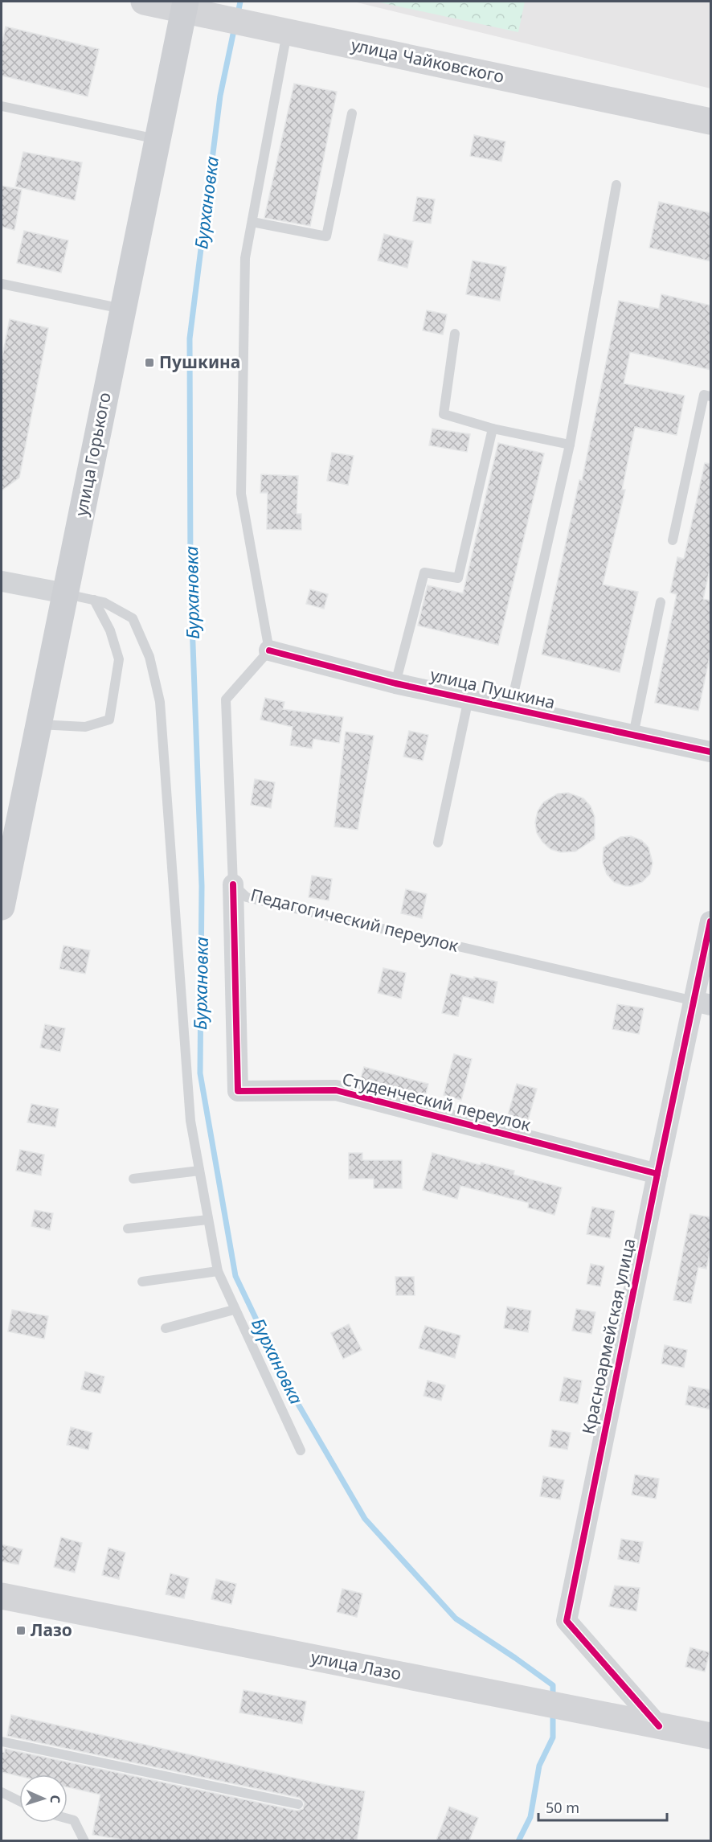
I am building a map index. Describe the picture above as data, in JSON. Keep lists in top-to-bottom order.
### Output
{
  "streets": {
    "main road": ["улица Чайковского", "улица Горького", "улица Лазо"],
    "street": ["улица Пушкина", "Студенческий переулок", "Красноармейская улица"],
    "lane": ["Педагогический переулок"]
  },
  "crossings": [
    ["улица Чайковского", "улица Горького"],
    ["улица Пушкина", "Педагогический переулок"],
    ["Педагогический переулок", "Студенческий переулок"],
    ["Педагогический переулок", "Красноармейская улица"],
    ["Студенческий переулок", "Красноармейская улица"],
    ["Красноармейская улица", "улица Лазо"]
  ],
  "water": ["Бурхановка"],
  "places": {
    "transit": ["Пушкина", "Лазо"]
  },
  "scale_bar": "50 m",
  "north": "right"
}
